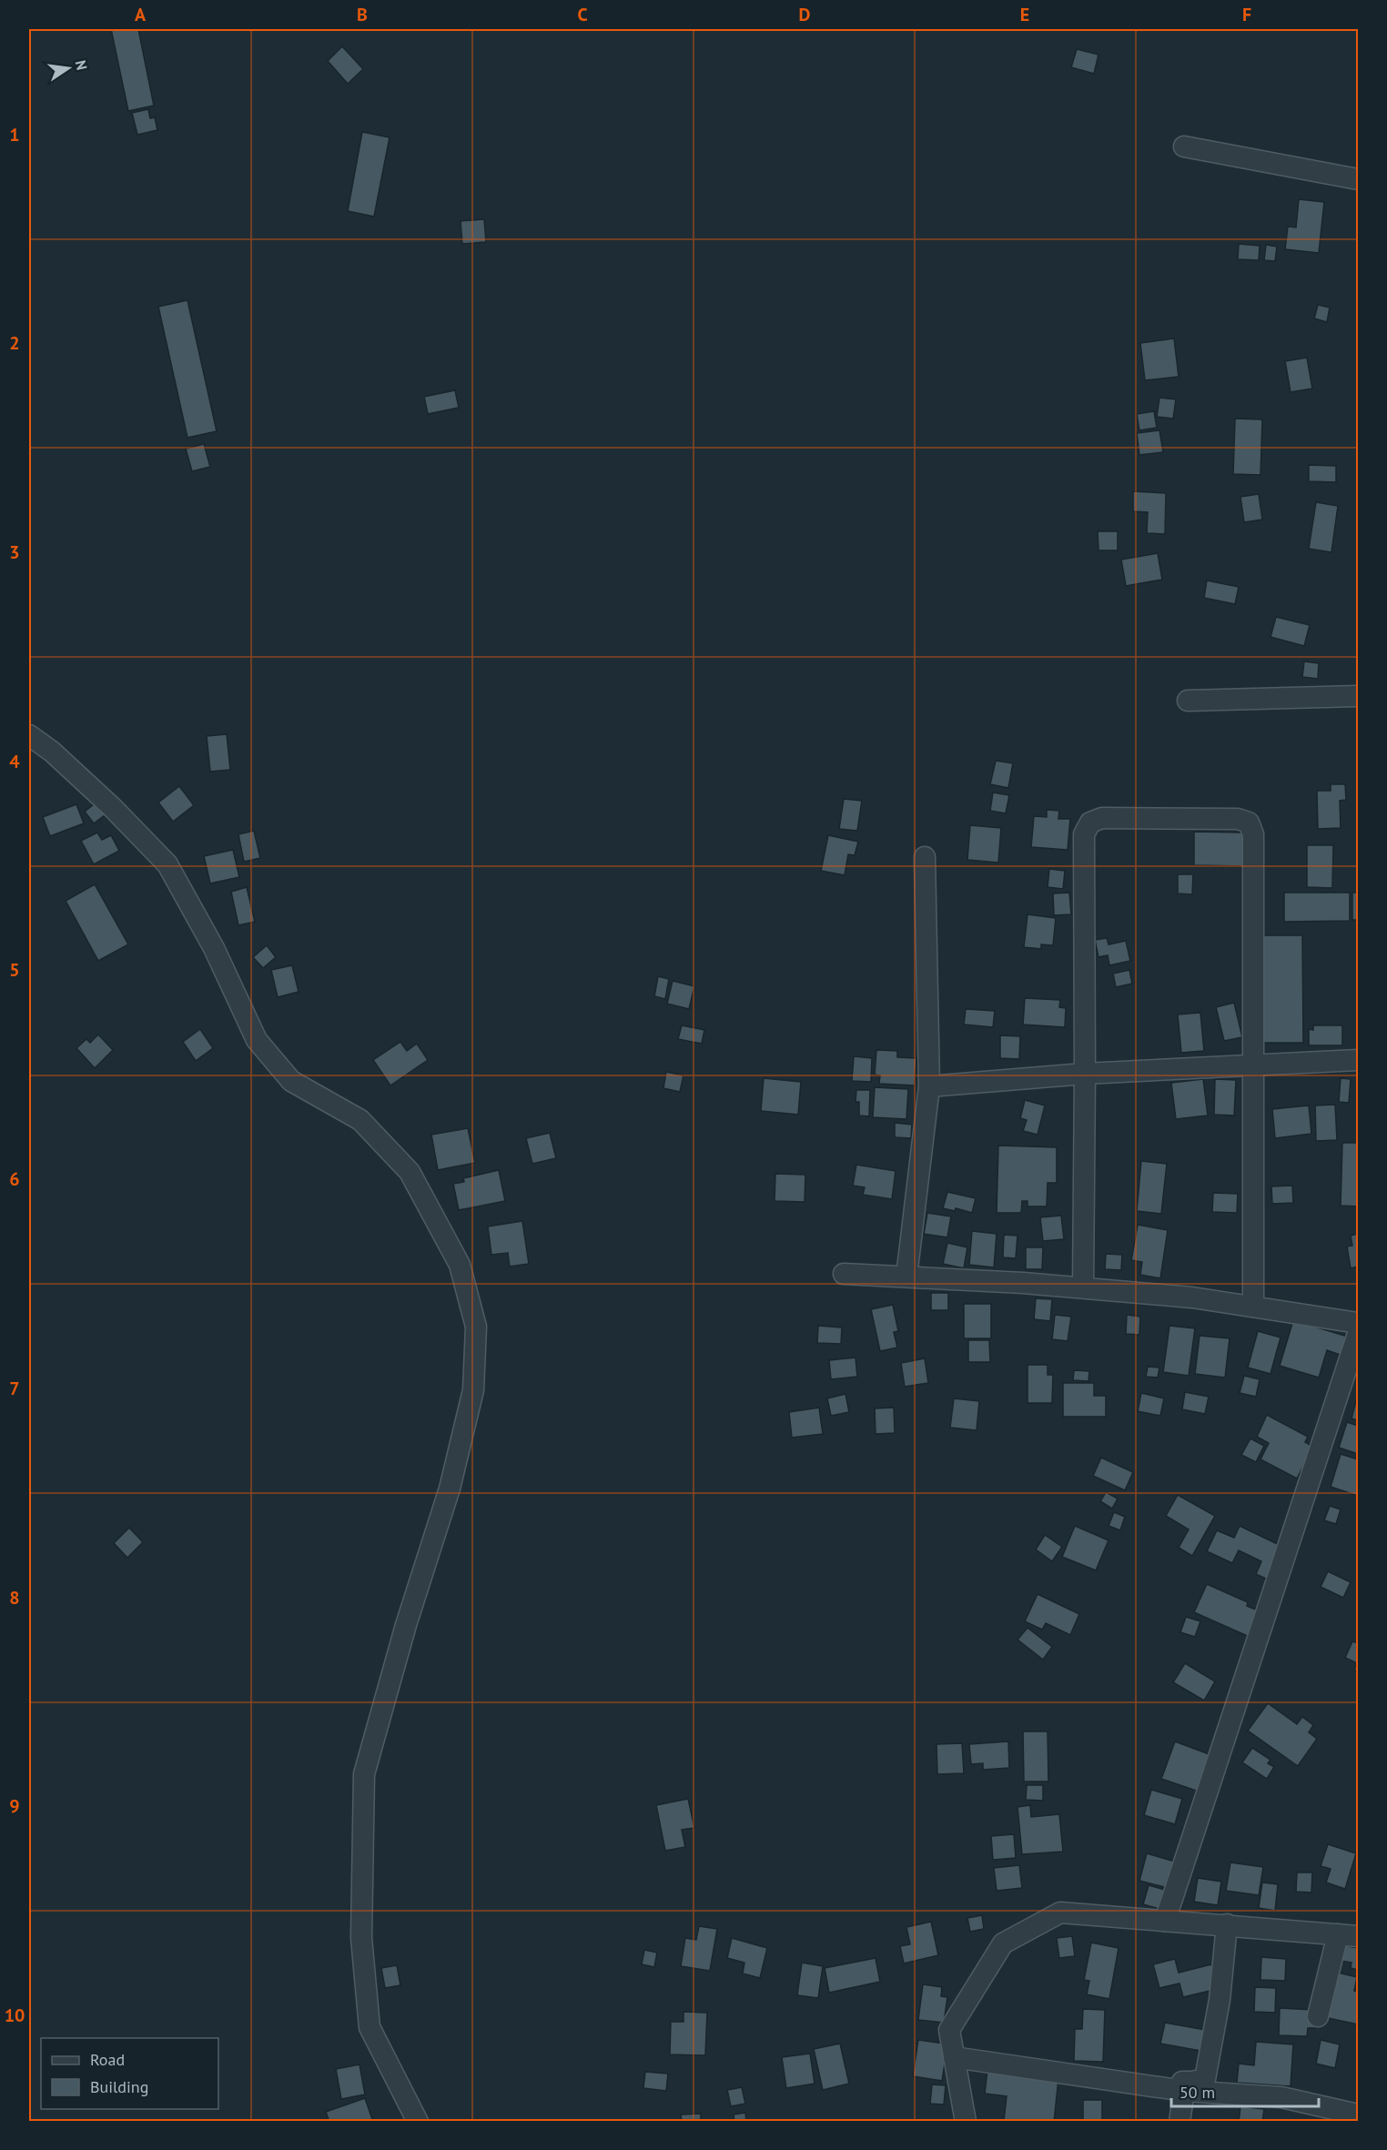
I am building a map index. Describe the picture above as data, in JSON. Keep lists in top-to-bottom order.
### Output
{
  "legend": ["Road", "Building"],
  "scale_bar": "50 m",
  "north": "right",
  "grid": {
    "columns": [
      "A",
      "B",
      "C",
      "D",
      "E",
      "F"
    ],
    "rows": [
      "1",
      "2",
      "3",
      "4",
      "5",
      "6",
      "7",
      "8",
      "9",
      "10"
    ]
  }
}
